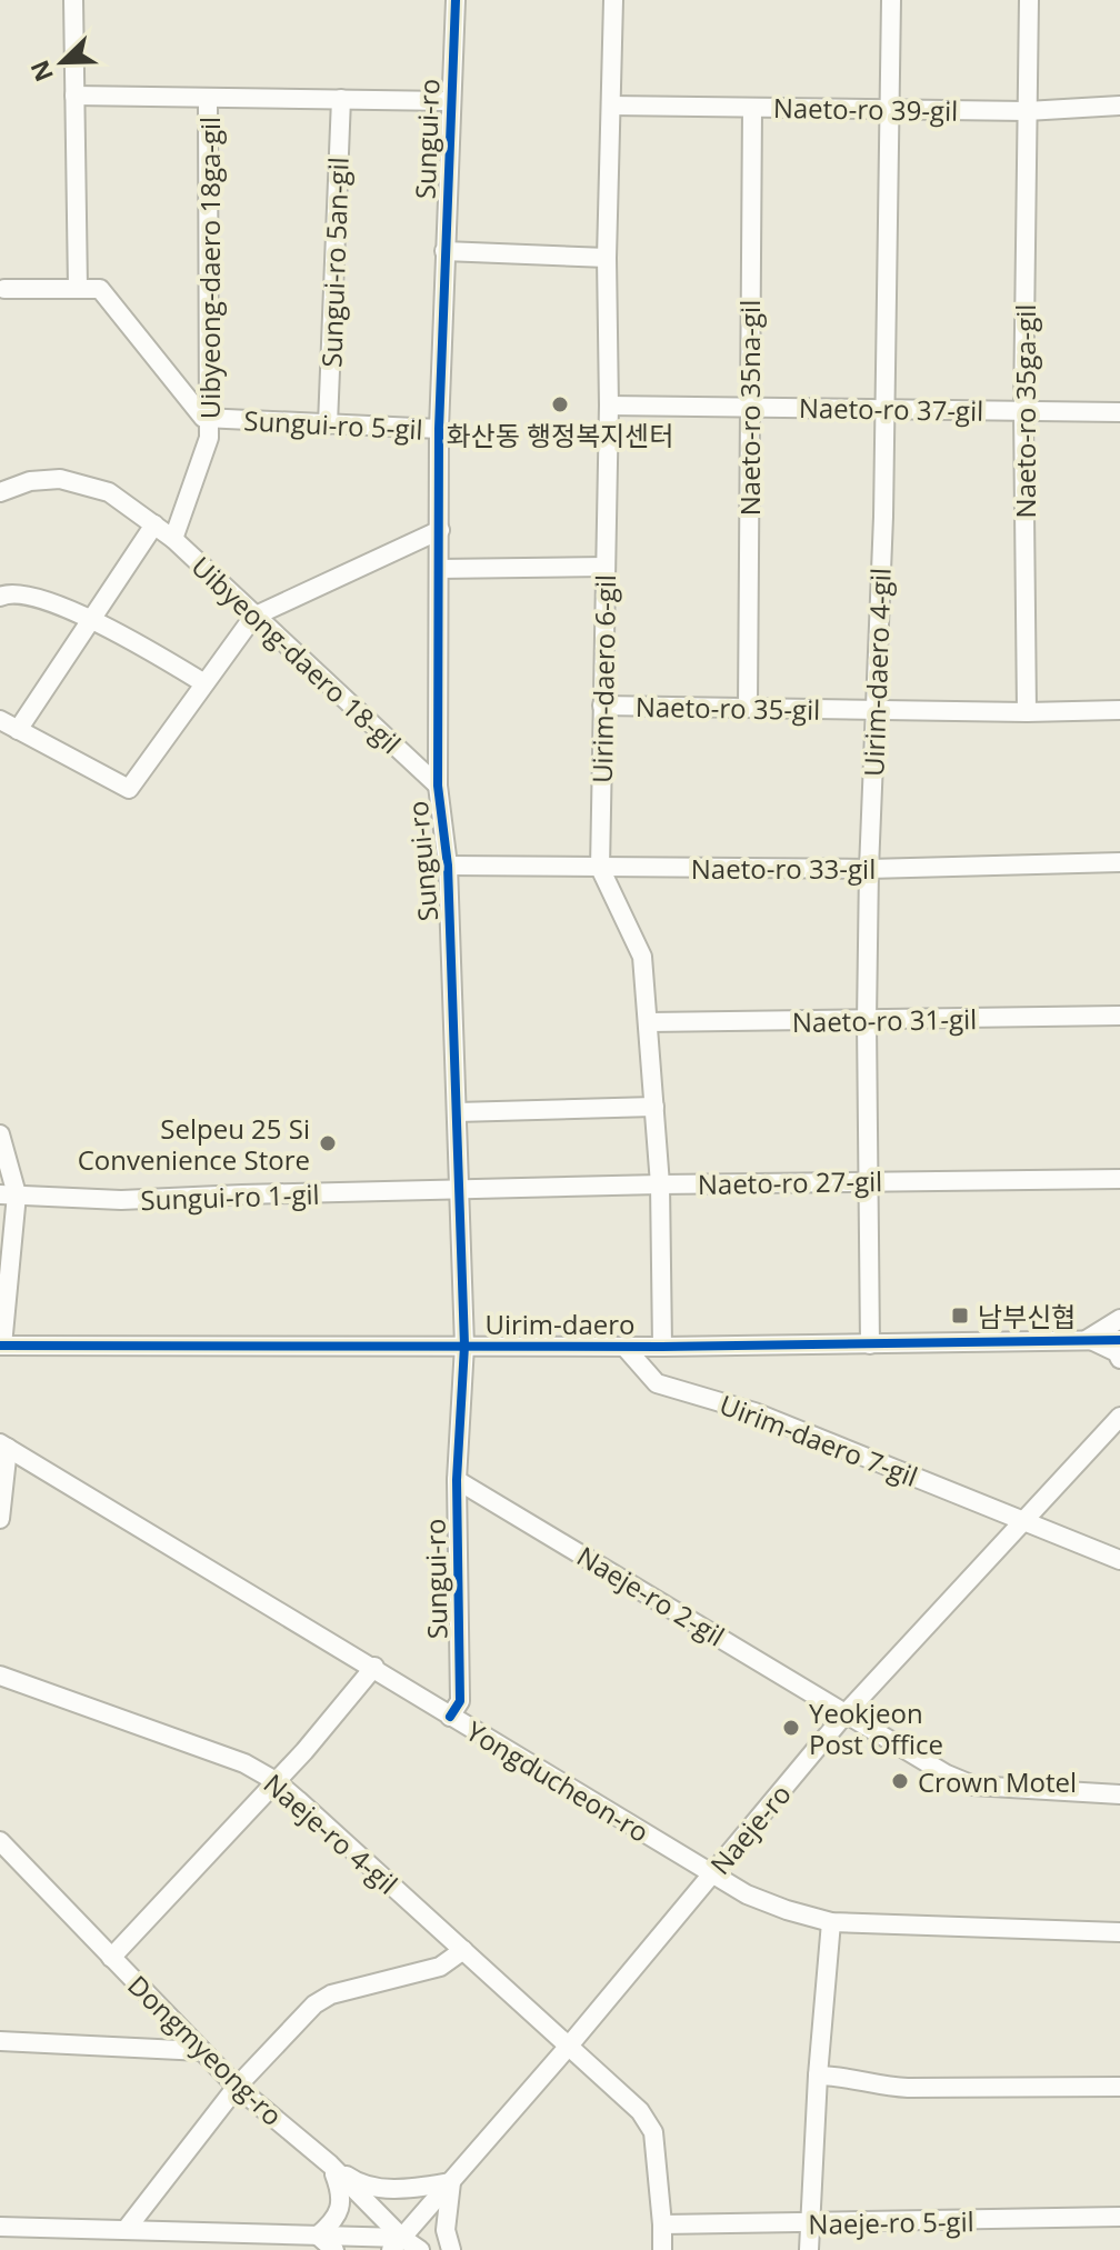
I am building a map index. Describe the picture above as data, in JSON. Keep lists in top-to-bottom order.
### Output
{
  "streets": {
    "street": [
      "Naeto-ro 39-gil",
      "Sungui-ro",
      "Sungui-ro 5an-gil",
      "Uibyeong-daero 18ga-gil",
      "Naeto-ro 35na-gil",
      "Naeto-ro 37-gil",
      "Naeto-ro 35ga-gil",
      "Sungui-ro 5-gil",
      "Uibyeong-daero 18-gil",
      "Uirim-daero 4-gil",
      "Uirim-daero 6-gil",
      "Naeto-ro 35-gil",
      "Naeto-ro 33-gil",
      "Naeto-ro 31-gil",
      "Naeto-ro 27-gil",
      "Sungui-ro 1-gil",
      "Uirim-daero",
      "Uirim-daero 7-gil",
      "Naeje-ro 2-gil",
      "Yongducheon-ro",
      "Naeje-ro",
      "Naeje-ro 4-gil",
      "Dongmyeong-ro",
      "Naeje-ro 5-gil"
    ]
  },
  "crossings": [
    ["Naeto-ro 39-gil", "Naeto-ro 35na-gil"],
    ["Naeto-ro 39-gil", "Naeto-ro 35ga-gil"],
    ["Naeto-ro 39-gil", "Uirim-daero 4-gil"],
    ["Naeto-ro 39-gil", "Uirim-daero 6-gil"],
    ["Sungui-ro", "Sungui-ro 5-gil"],
    ["Sungui-ro", "Uibyeong-daero 18-gil"],
    ["Sungui-ro", "Naeto-ro 33-gil"],
    ["Sungui-ro", "Naeto-ro 27-gil"],
    ["Sungui-ro", "Sungui-ro 1-gil"],
    ["Sungui-ro", "Uirim-daero"],
    ["Sungui-ro", "Naeje-ro 2-gil"],
    ["Sungui-ro", "Yongducheon-ro"],
    ["Sungui-ro 5an-gil", "Sungui-ro 5-gil"],
    ["Uibyeong-daero 18ga-gil", "Sungui-ro 5-gil"],
    ["Uibyeong-daero 18ga-gil", "Uibyeong-daero 18-gil"],
    ["Naeto-ro 35na-gil", "Naeto-ro 37-gil"],
    ["Naeto-ro 35na-gil", "Naeto-ro 35-gil"],
    ["Naeto-ro 37-gil", "Naeto-ro 35ga-gil"],
    ["Naeto-ro 37-gil", "Uirim-daero 4-gil"],
    ["Naeto-ro 37-gil", "Uirim-daero 6-gil"],
    ["Naeto-ro 35ga-gil", "Naeto-ro 35-gil"],
    ["Uirim-daero 4-gil", "Naeto-ro 35-gil"],
    ["Uirim-daero 4-gil", "Naeto-ro 33-gil"],
    ["Uirim-daero 4-gil", "Naeto-ro 31-gil"],
    ["Uirim-daero 4-gil", "Naeto-ro 27-gil"],
    ["Uirim-daero 4-gil", "Uirim-daero"],
    ["Uirim-daero 6-gil", "Naeto-ro 35-gil"],
    ["Uirim-daero 6-gil", "Naeto-ro 33-gil"],
    ["Uirim-daero 6-gil", "Naeto-ro 31-gil"],
    ["Uirim-daero 6-gil", "Naeto-ro 27-gil"],
    ["Uirim-daero 6-gil", "Uirim-daero"],
    ["Naeto-ro 27-gil", "Sungui-ro 1-gil"],
    ["Uirim-daero", "Uirim-daero 7-gil"],
    ["Uirim-daero 7-gil", "Naeje-ro"],
    ["Naeje-ro 2-gil", "Naeje-ro"],
    ["Yongducheon-ro", "Naeje-ro"],
    ["Naeje-ro", "Naeje-ro 4-gil"],
    ["Naeje-ro", "Dongmyeong-ro"],
    ["Naeje-ro 4-gil", "Naeje-ro 5-gil"]
  ],
  "places": {
    "other": [
      "화산동 행정복지센터",
      "Selpeu 25 Si Convenience Store",
      "Yeokjeon Post Office",
      "Crown Motel"
    ],
    "transit": ["남부신협"]
  },
  "north": "bottom left"
}
